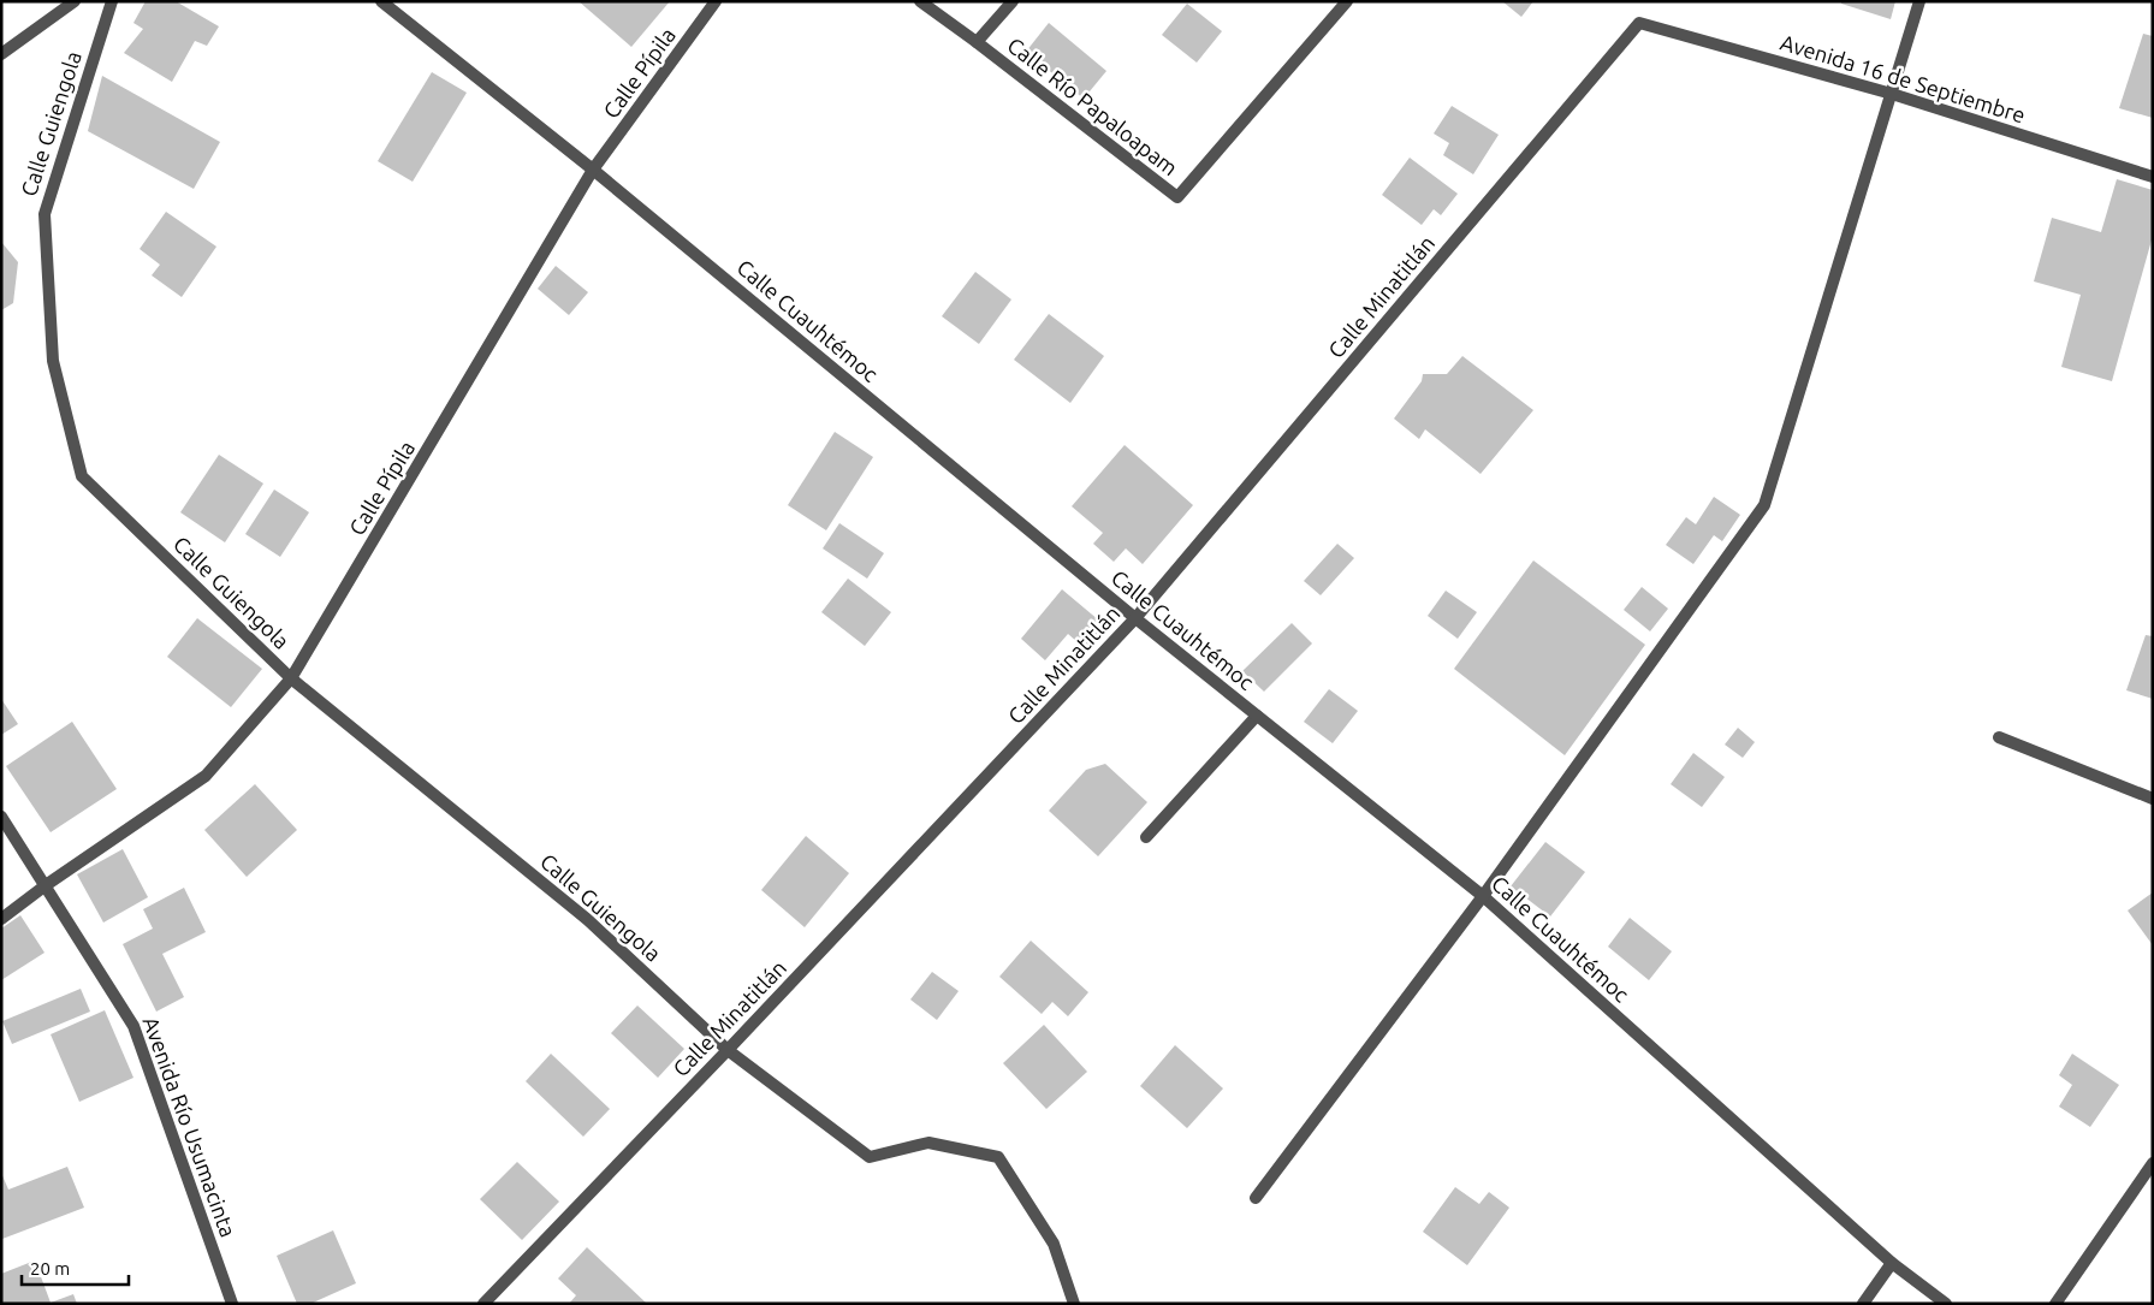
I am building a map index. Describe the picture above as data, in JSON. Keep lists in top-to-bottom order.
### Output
{
  "streets": {
    "street": [
      "Calle Pípila",
      "Avenida 16 de Septiembre",
      "Calle Río Papaloapam",
      "Calle Guiengola",
      "Calle Minatitlán",
      "Calle Cuauhtémoc",
      "Avenida Río Usumacinta"
    ]
  },
  "crossings": [
    ["Calle Pípila", "Calle Guiengola"],
    ["Calle Pípila", "Calle Cuauhtémoc"],
    ["Calle Pípila", "Avenida Río Usumacinta"],
    ["Avenida 16 de Septiembre", "Calle Minatitlán"],
    ["Calle Guiengola", "Calle Minatitlán"],
    ["Calle Minatitlán", "Calle Cuauhtémoc"]
  ],
  "scale_bar": "20 m"
}
